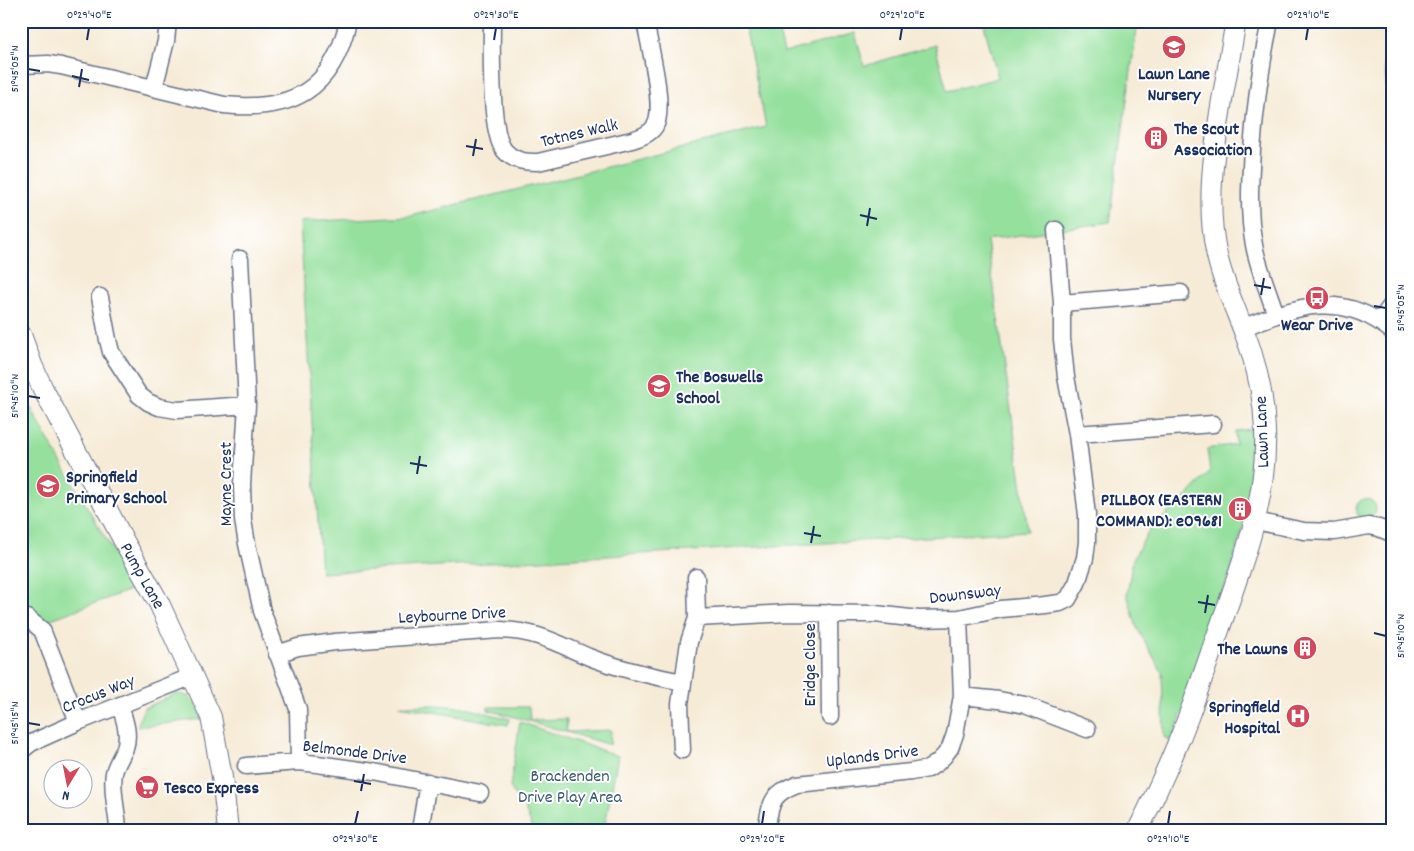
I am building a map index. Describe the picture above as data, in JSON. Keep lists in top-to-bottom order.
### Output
{
  "streets": {
    "street": [
      "Totnes Walk",
      "Lawn Lane",
      "Mayne Crest",
      "Pump Lane",
      "Downsway",
      "Leybourne Drive",
      "Eridge Close",
      "Crocus Way",
      "Belmonde Drive",
      "Uplands Drive"
    ]
  },
  "crossings": [
    ["Mayne Crest", "Leybourne Drive"],
    ["Mayne Crest", "Belmonde Drive"],
    ["Pump Lane", "Crocus Way"],
    ["Downsway", "Eridge Close"],
    ["Downsway", "Uplands Drive"]
  ],
  "parks": ["Brackenden Drive Play Area"],
  "places": {
    "school or university": ["Lawn Lane Nursery", "The Boswells School", "Springfield Primary School"],
    "building": ["The Scout Association", "PILLBOX (EASTERN COMMAND): e09681", "The Lawns"],
    "bus stop": ["Wear Drive"],
    "hospital": ["Springfield Hospital"],
    "supermarket": ["Tesco Express"]
  },
  "north": "bottom",
  "coordinates": [
    "0°29'40\"E",
    "0°29'30\"E",
    "0°29'20\"E",
    "0°29'10\"E",
    "51°45'05\"N",
    "51°45'10\"N",
    "51°45'15\"N"
  ]
}
